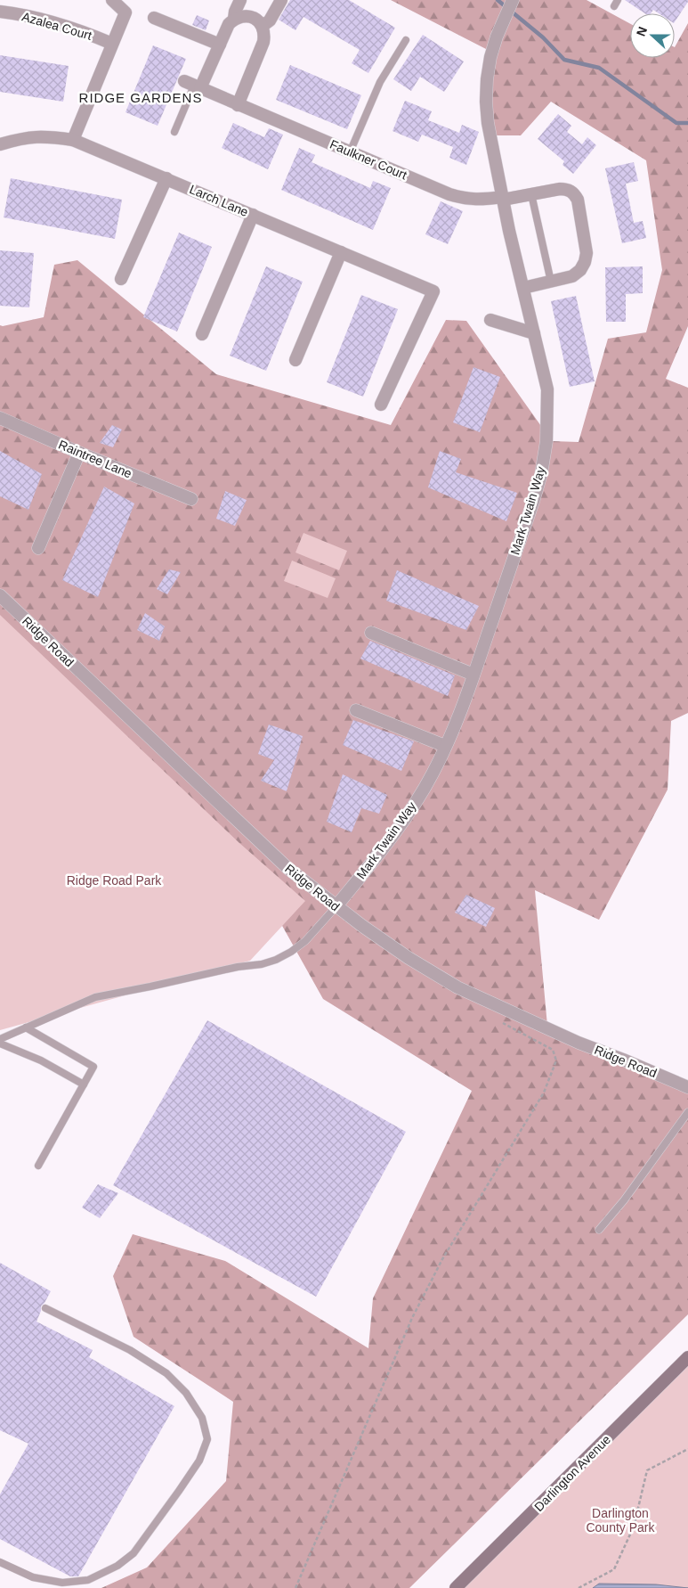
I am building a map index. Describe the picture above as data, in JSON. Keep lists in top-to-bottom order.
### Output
{
  "streets": {
    "main road": ["Darlington Avenue"],
    "street": [
      "Azalea Court",
      "Faulkner Court",
      "Larch Lane",
      "Raintree Lane",
      "Mark Twain Way",
      "Ridge Road"
    ]
  },
  "crossings": [
    ["Faulkner Court", "Mark Twain Way"],
    ["Mark Twain Way", "Ridge Road"]
  ],
  "districts": ["RIDGE GARDENS"],
  "parks": ["Ridge Road Park", "Darlington County Park"],
  "north": "left"
}
